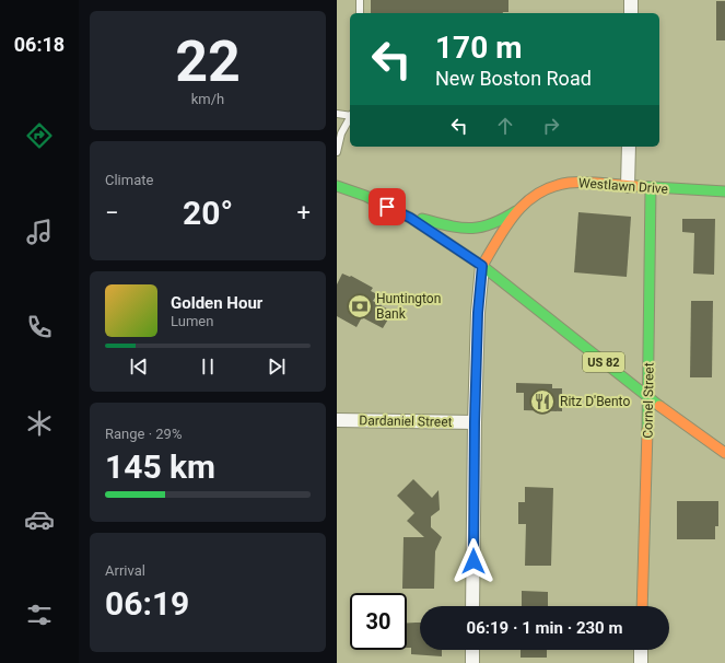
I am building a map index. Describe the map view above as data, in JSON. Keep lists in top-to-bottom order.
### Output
{
  "streets": {
    "main road": ["Westlawn Drive", "US 82", "Cornel Street"],
    "street": ["Dardaniel Street"]
  },
  "crossings": [
    ["Westlawn Drive", "US 82"],
    ["Westlawn Drive", "Cornel Street"],
    ["US 82", "Cornel Street"]
  ],
  "places": {
    "bank": ["Huntington Bank"],
    "restaurant": ["Ritz D'Bento"]
  },
  "page": {
    "tabs": "06:18",
    "tile": [
      ["22", "km/h"],
      "Climate",
      ["Range · 29%", "145 km"],
      ["Arrival", "06:19"]
    ],
    "turn": ["170 m", "New Boston Road"],
    "heat": ["−", "20°", "+"],
    "song": ["Golden Hour", "Lumen"],
    "limit": "30",
    "trip": "06:19 · 1 min · 230 m"
  }
}
